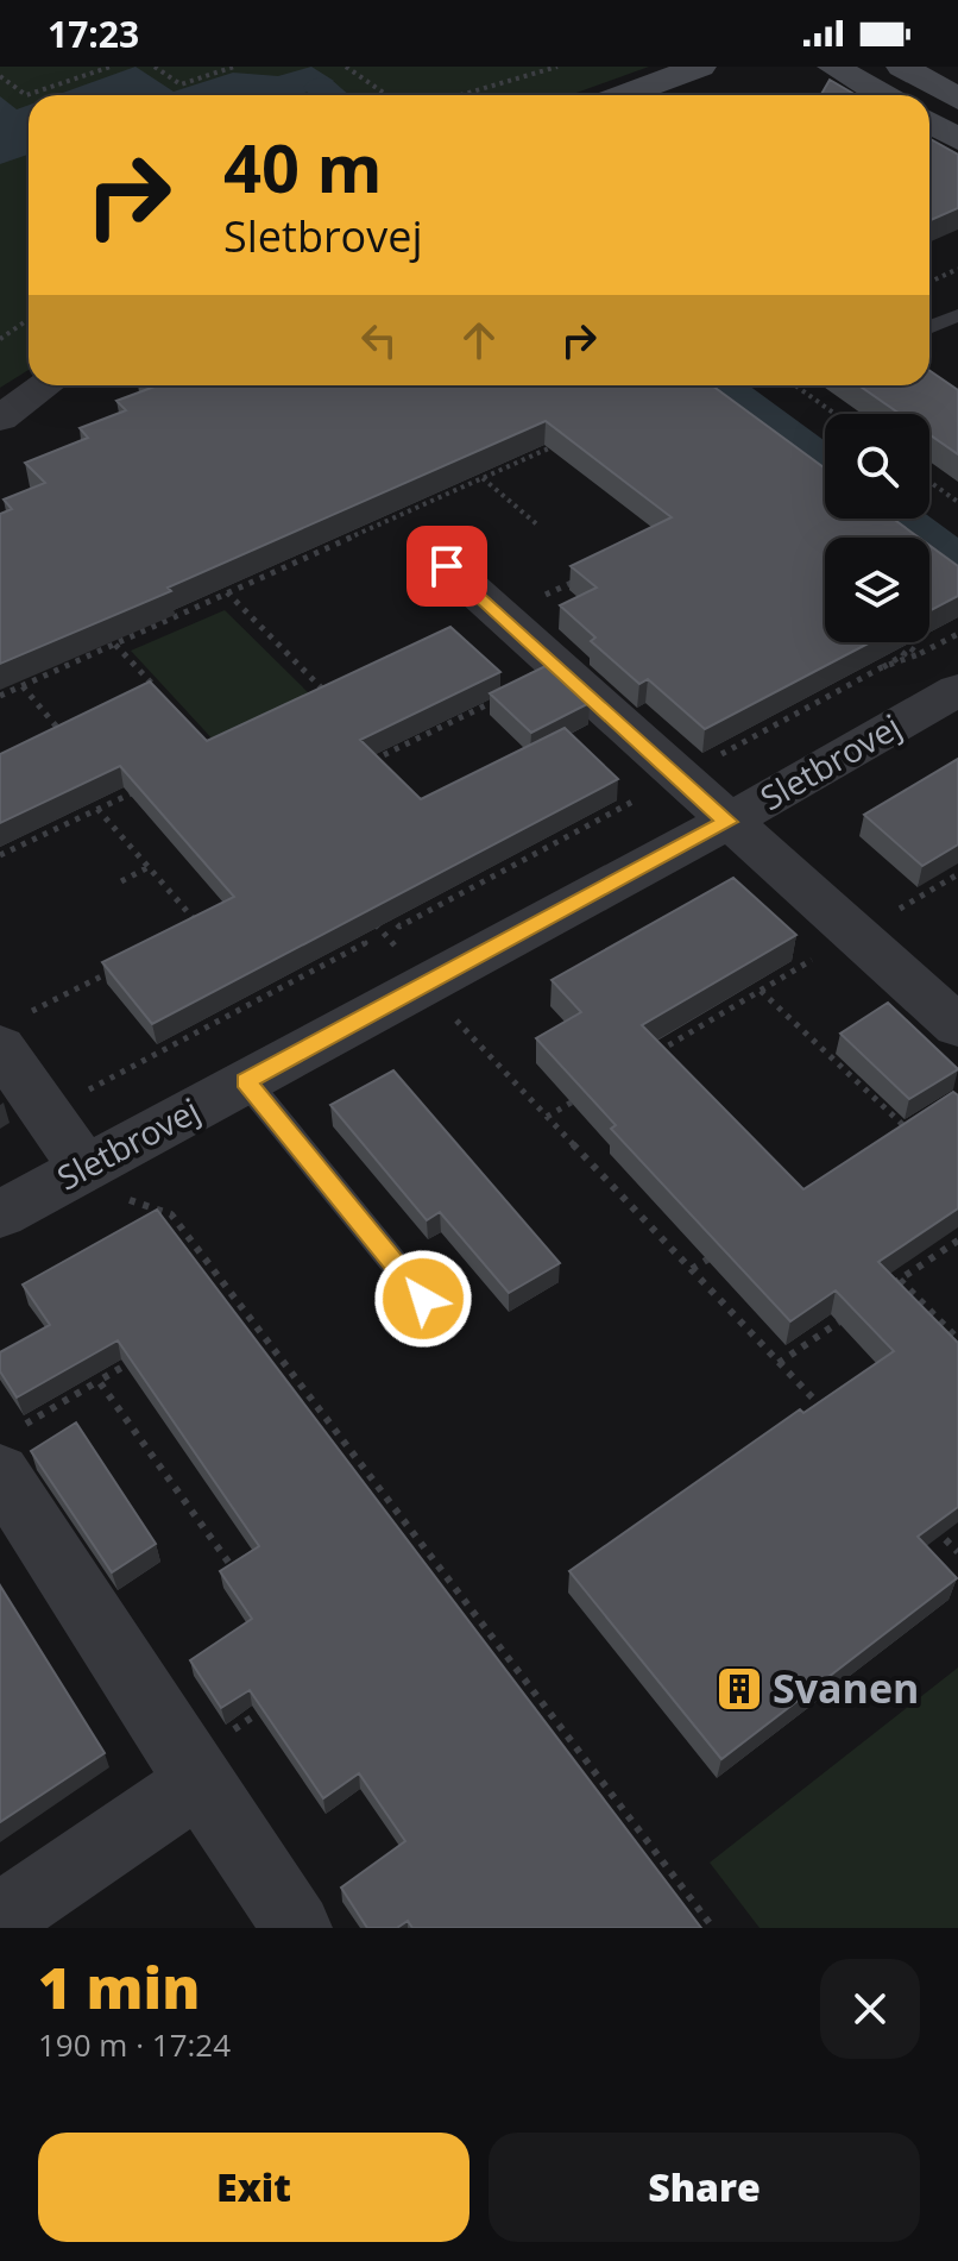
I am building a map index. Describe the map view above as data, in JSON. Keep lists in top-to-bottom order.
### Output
{
  "streets": {
    "street": ["Sletbrovej"]
  },
  "places": {
    "building": ["Svanen"]
  },
  "page": {
    "status": "17:23",
    "turn": ["40 m", "Sletbrovej"],
    "heading": ["1 min", "190 m · 17:24"],
    "buttons": ["Exit", "Share"]
  }
}
